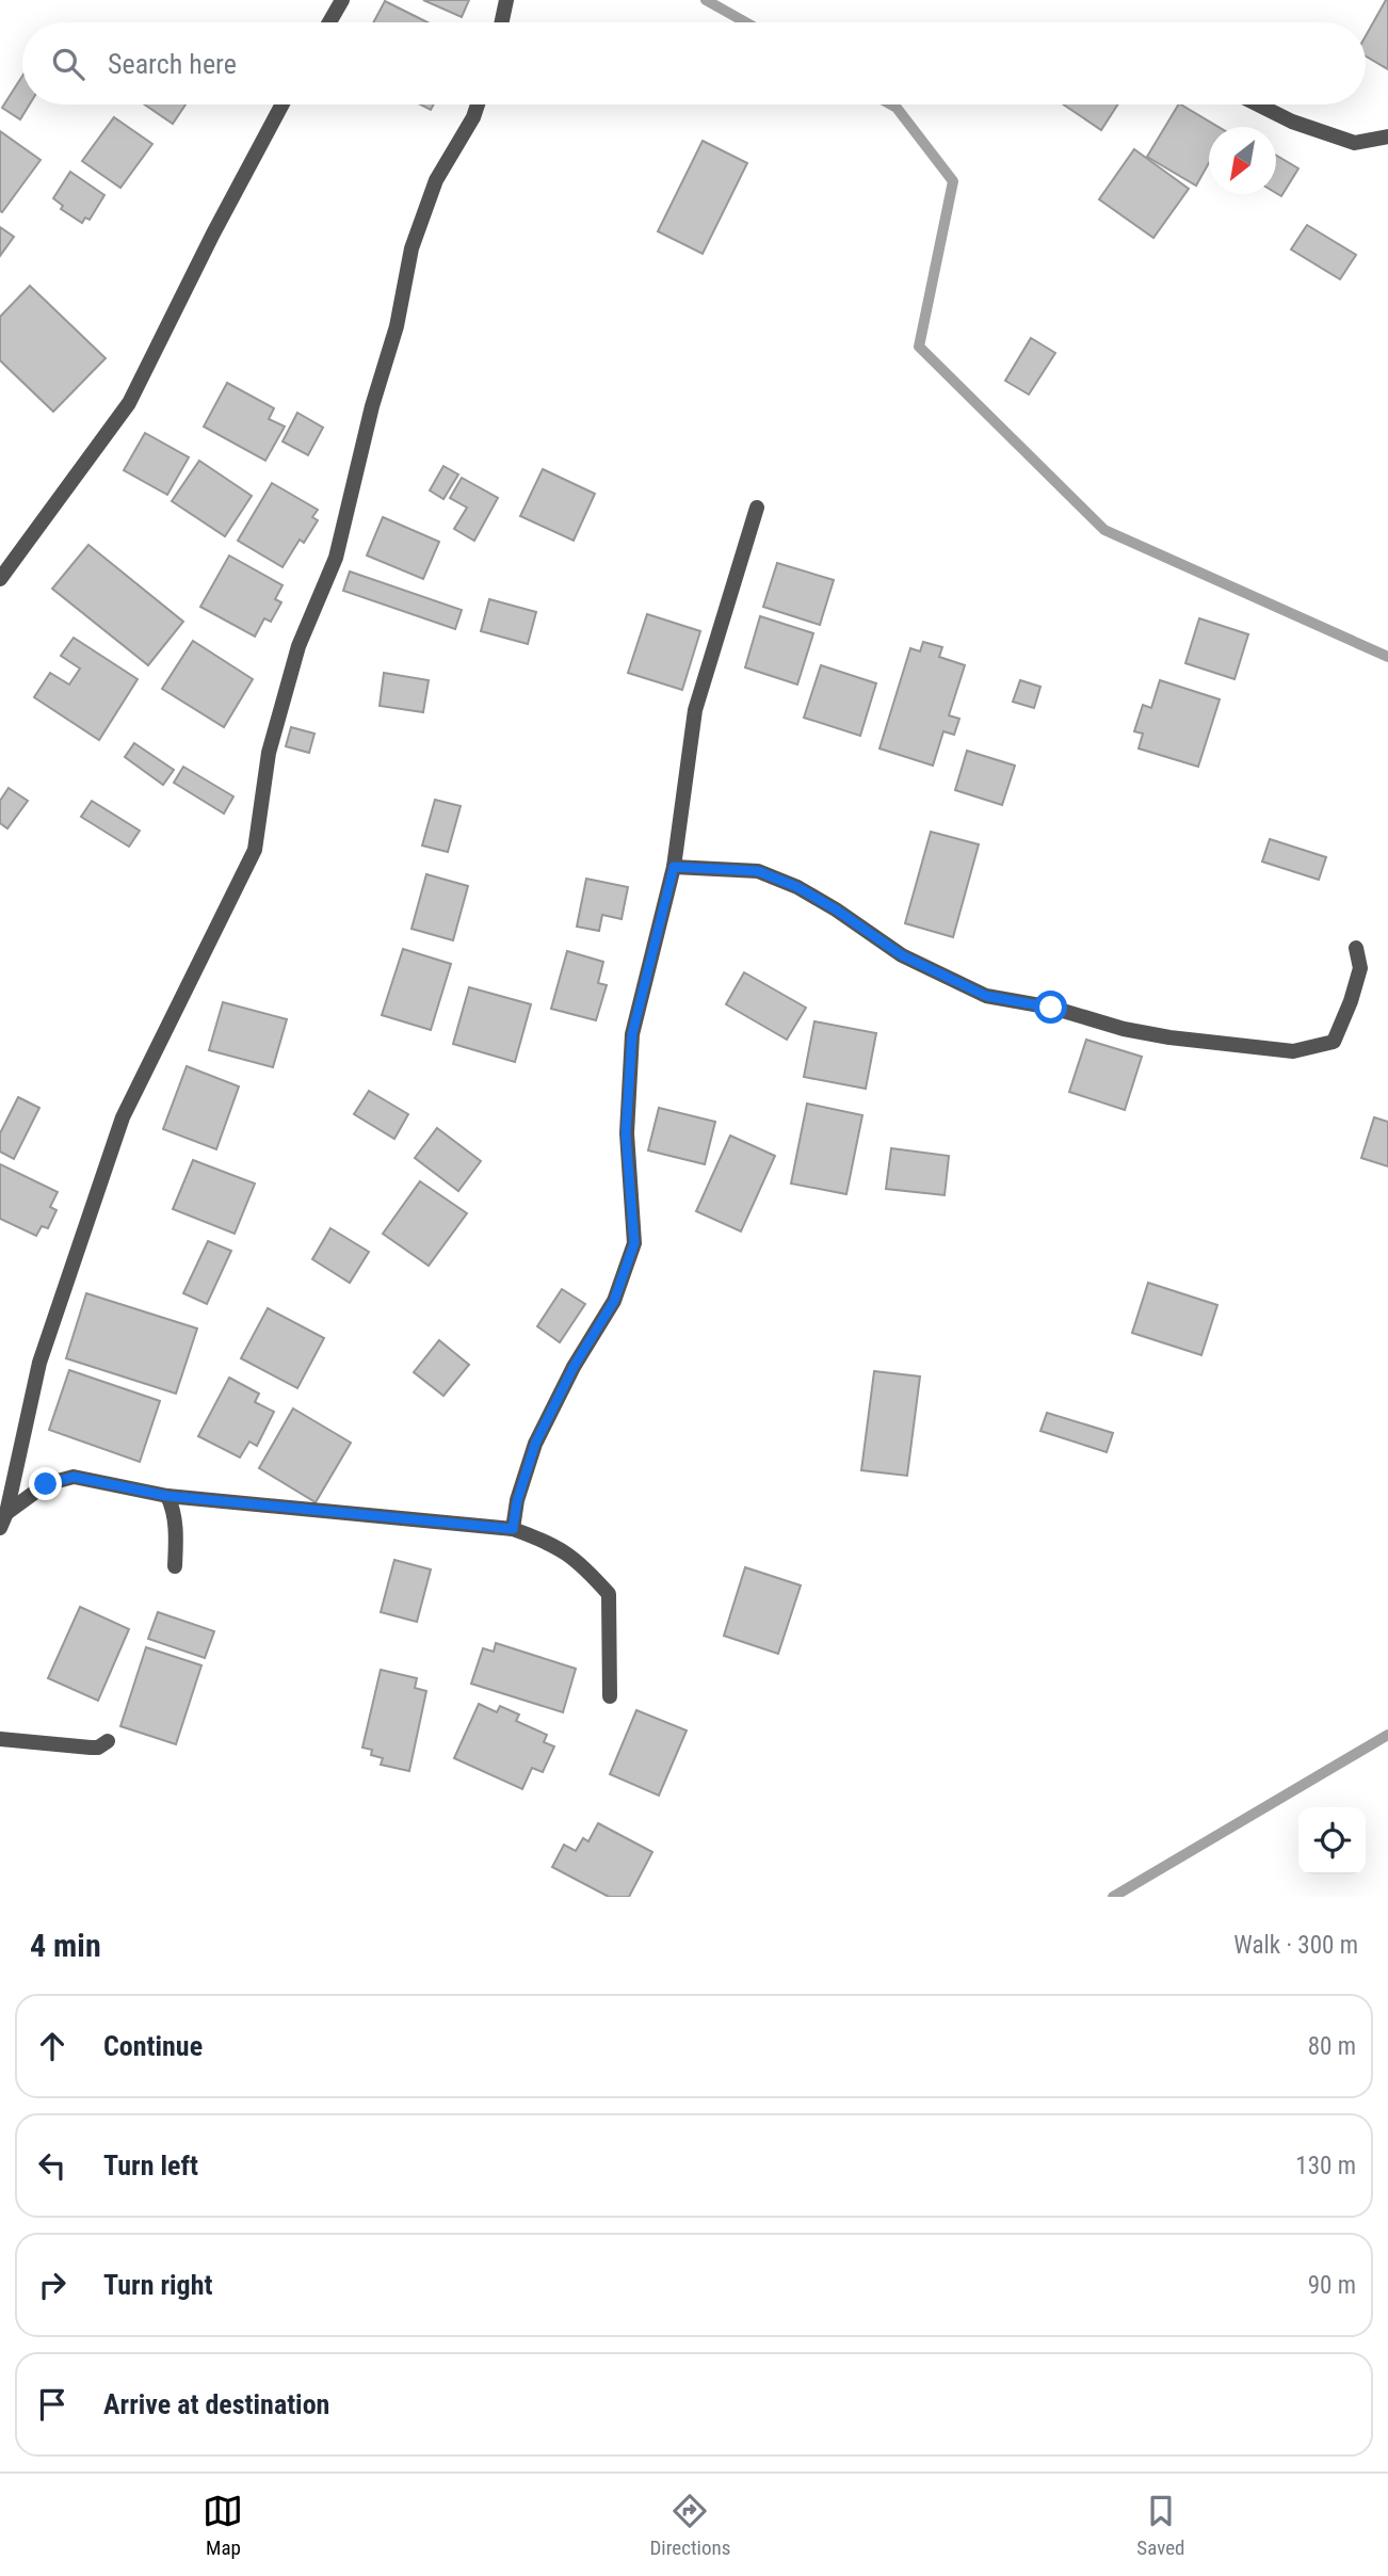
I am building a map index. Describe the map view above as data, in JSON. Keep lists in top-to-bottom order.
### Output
{
  "north": "bottom left",
  "page": {
    "search": "Search here",
    "heading": ["4 min", "Walk · 300 m"],
    "list": [
      ["Continue", "80 m"],
      ["Turn left", "130 m"],
      ["Turn right", "90 m"],
      "Arrive at destination"
    ],
    "nav": ["Map", "Directions", "Saved"]
  }
}
